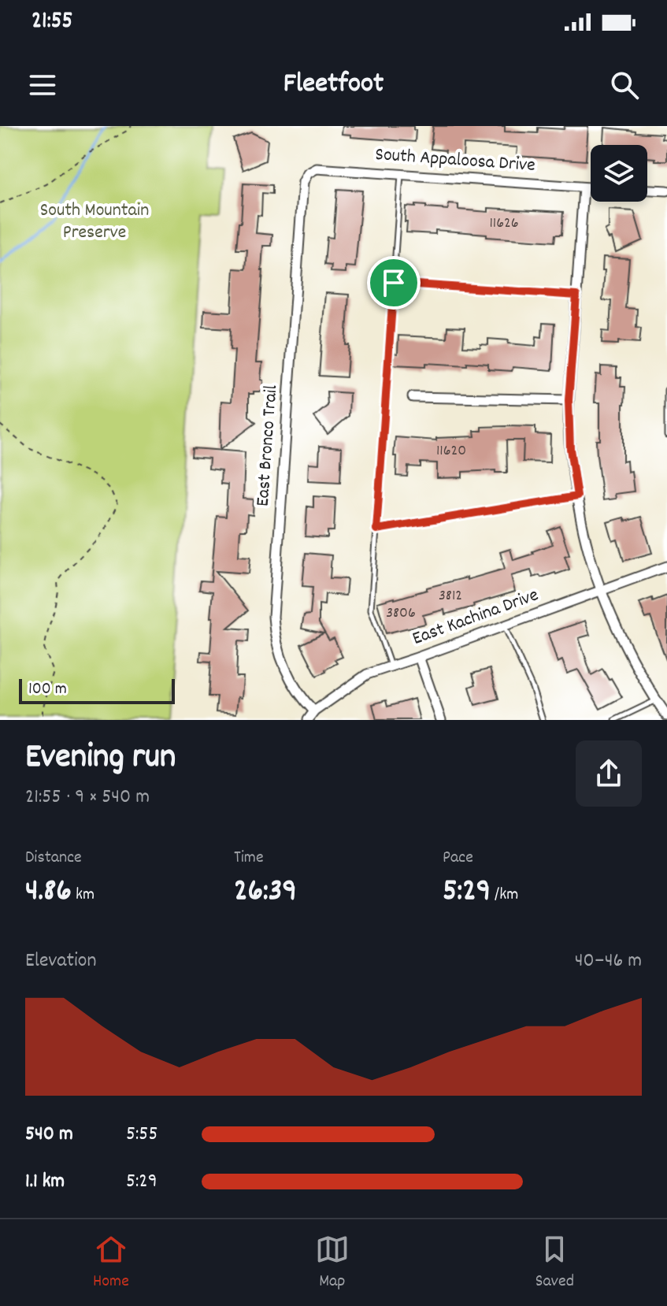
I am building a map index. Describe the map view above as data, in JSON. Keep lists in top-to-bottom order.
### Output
{
  "streets": {
    "street": ["South Appaloosa Drive", "East Bronco Trail", "East Kachina Drive"]
  },
  "crossings": [
    ["South Appaloosa Drive", "East Bronco Trail"],
    ["East Bronco Trail", "East Kachina Drive"]
  ],
  "parks": ["South Mountain Preserve"],
  "house_numbers": [
    "11626",
    "11620",
    "3812",
    "3806"
  ],
  "scale_bar": "100 m",
  "page": {
    "status": "21:55",
    "header": "Fleetfoot",
    "scale": "100 m",
    "heading": ["Evening run", "21:55 · 9 × 540 m"],
    "stats": [
      ["Distance", "4.86 km"],
      ["Time", "26:39"],
      ["Pace", "5:29 /km"]
    ],
    "chart": ["Elevation", "40–46 m"],
    "list": [
      {
        "name": "540 m",
        "note": "5:55"
      },
      {
        "name": "1.1 km",
        "note": "5:29"
      }
    ],
    "tabs": ["Home", "Map", "Saved"]
  }
}
